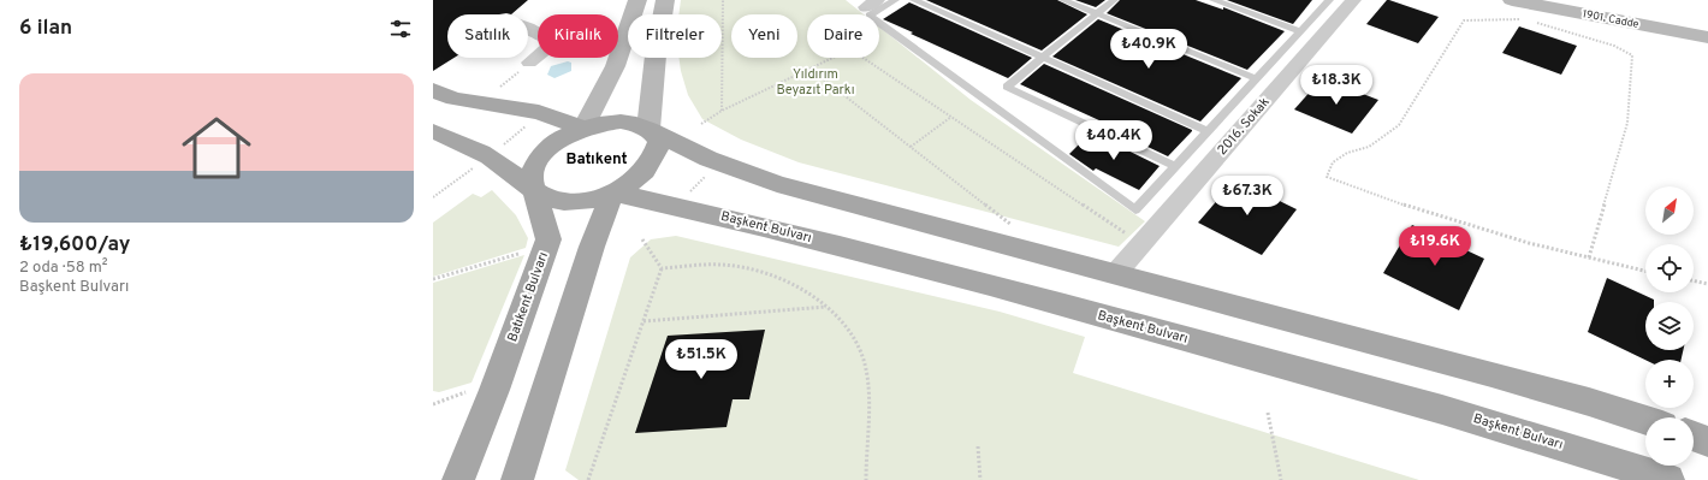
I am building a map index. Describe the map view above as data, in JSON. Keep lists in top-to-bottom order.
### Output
{
  "streets": {
    "main road": ["1901. Cadde", "Başkent Bulvarı", "Batıkent Bulvarı"],
    "street": ["2016. Sokak"]
  },
  "districts": ["Batıkent"],
  "parks": ["Yıldırım Beyazıt Parkı"],
  "north": "top right",
  "page": {
    "heading": "6 ilan",
    "chip": [
      "Satılık",
      "Kiralık",
      "Filtreler",
      "Yeni",
      "Daire"
    ],
    "price": [
      "₺40.9K",
      "₺18.3K",
      "₺40.4K",
      "₺67.3K",
      "₺19.6K",
      "₺51.5K"
    ],
    "list": [
      {
        "name": "₺19,600/ay",
        "note": "2 oda · 58 m² · Başkent Bulvarı"
      }
    ],
    "map_buttons": ["+", "−"]
  }
}
